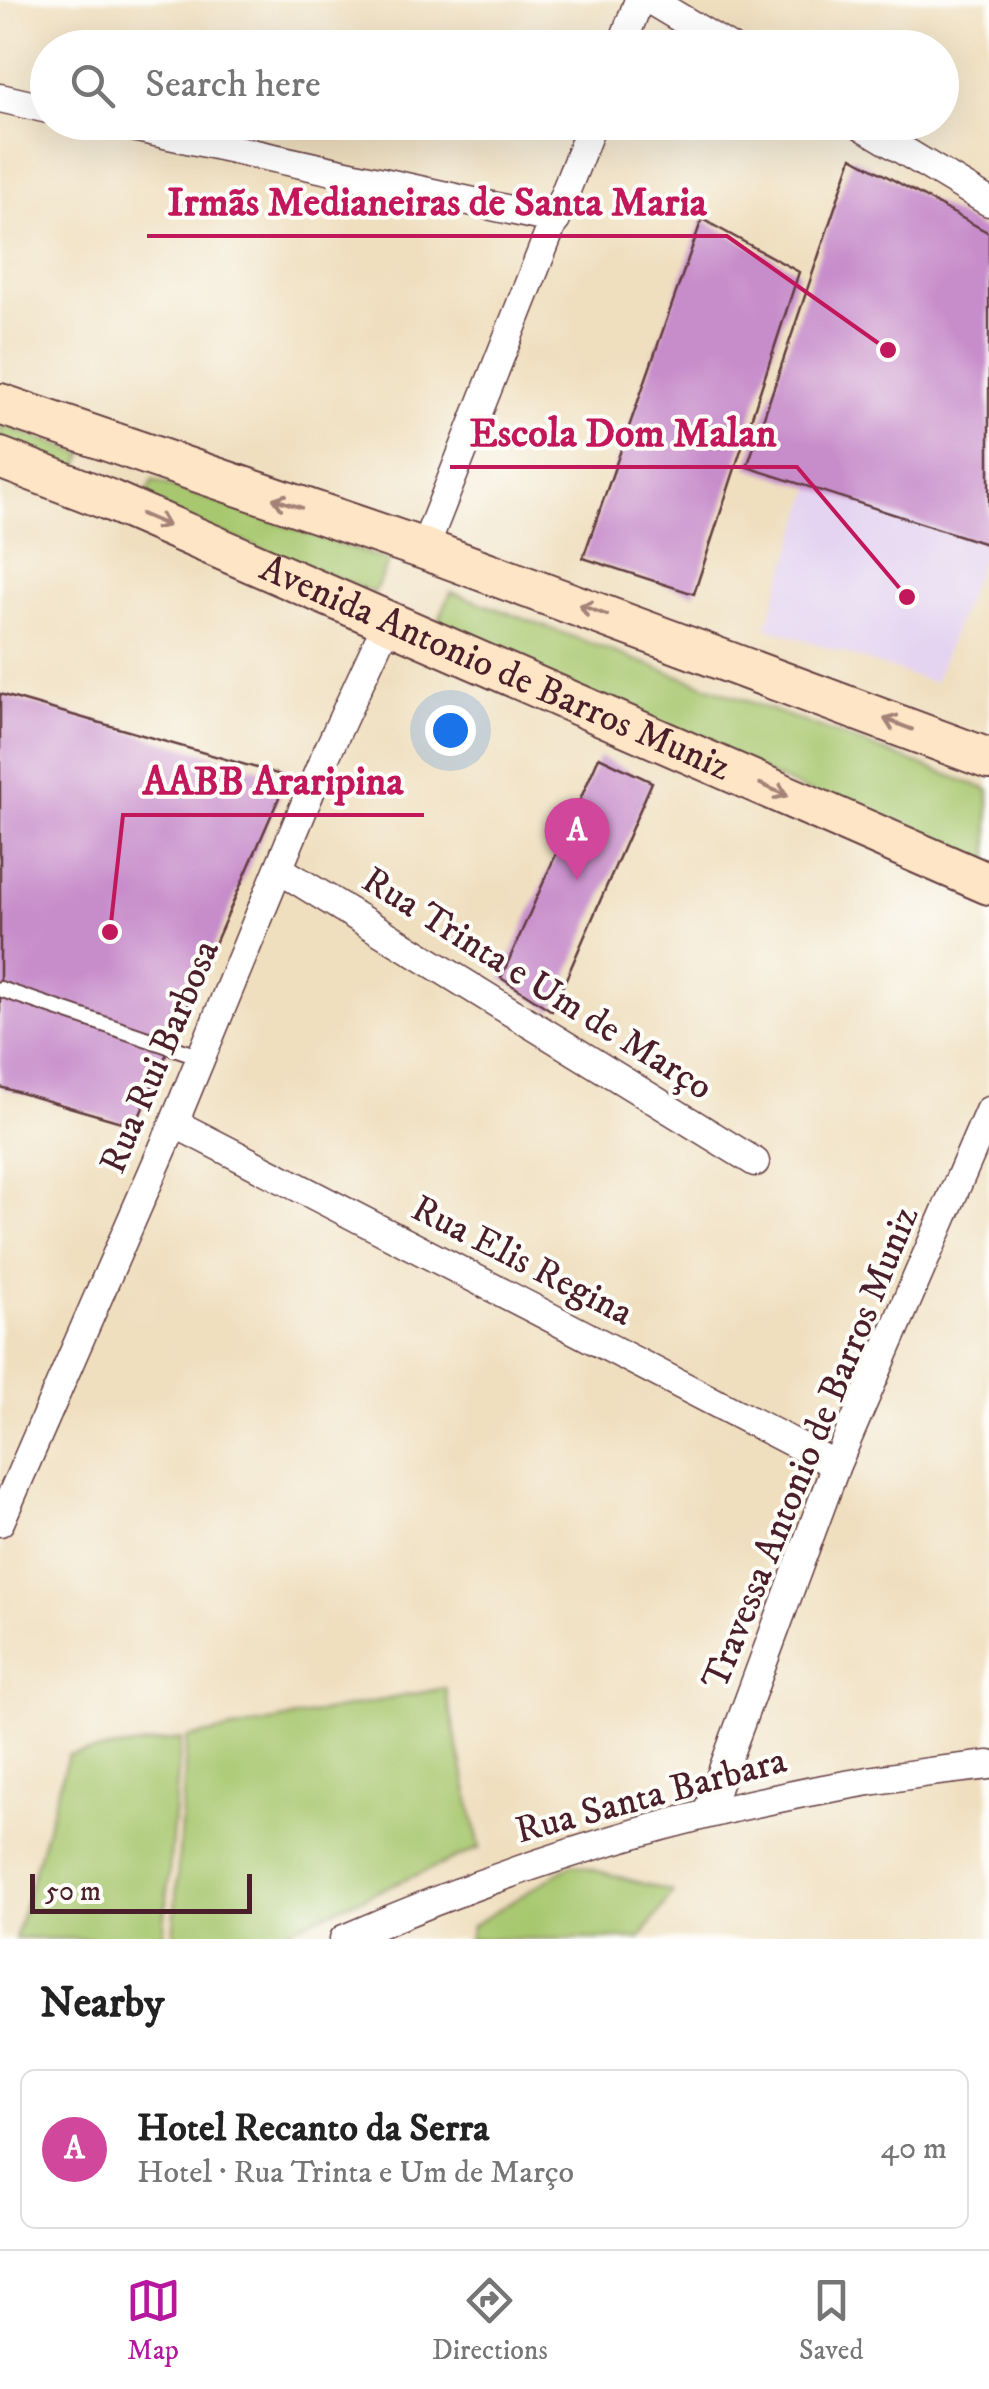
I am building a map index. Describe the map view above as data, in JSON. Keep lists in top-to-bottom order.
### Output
{
  "streets": {
    "main road": ["Avenida Antonio de Barros Muniz"],
    "street": [
      "Rua Trinta e Um de Março",
      "Rua Rui Barbosa",
      "Rua Elis Regina",
      "Travessa Antonio de Barros Muniz",
      "Rua Santa Barbara"
    ]
  },
  "crossings": [
    ["Avenida Antonio de Barros Muniz", "Rua Rui Barbosa"],
    ["Rua Trinta e Um de Março", "Rua Rui Barbosa"],
    ["Rua Rui Barbosa", "Rua Elis Regina"],
    ["Rua Elis Regina", "Travessa Antonio de Barros Muniz"],
    ["Travessa Antonio de Barros Muniz", "Rua Santa Barbara"]
  ],
  "places": ["Irmãs Medianeiras de Santa Maria", "Escola Dom Malan", "AABB Araripina"],
  "scale_bar": "50 m",
  "page": {
    "search": "Search here",
    "pins": "A",
    "scale": "50 m",
    "heading": "Nearby",
    "list": [
      {
        "mark": "A",
        "name": "Hotel Recanto da Serra",
        "note": "Hotel · Rua Trinta e Um de Março",
        "value": "40 m"
      }
    ],
    "nav": ["Map", "Directions", "Saved"]
  }
}
